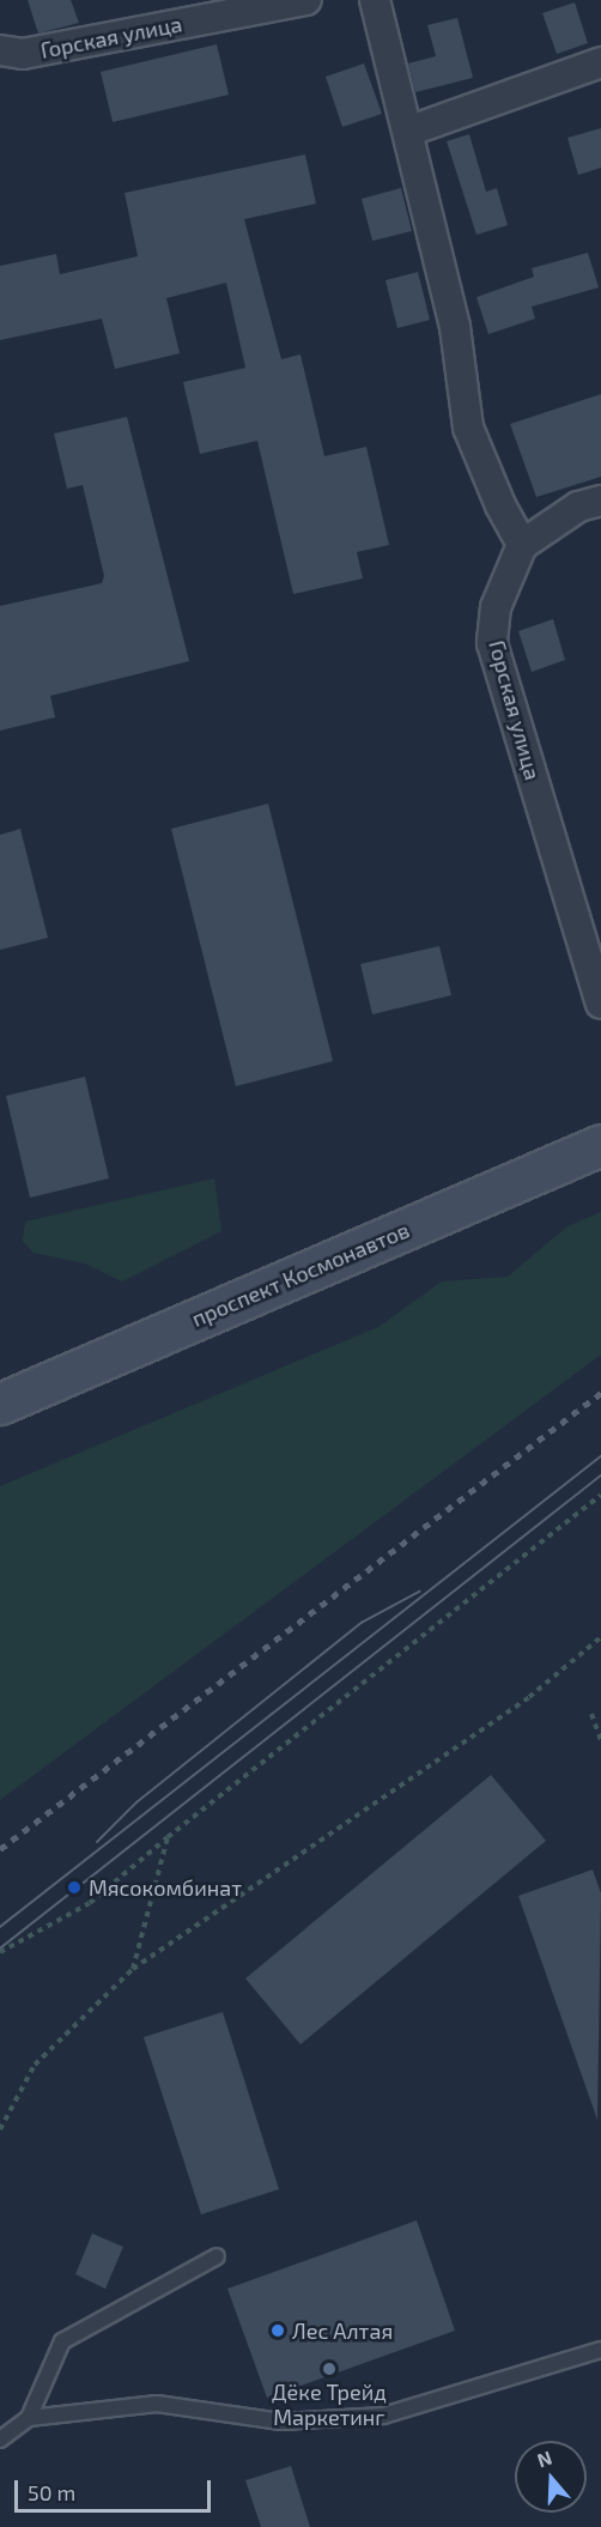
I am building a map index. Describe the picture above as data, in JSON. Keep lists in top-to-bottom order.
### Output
{
  "streets": {
    "main road": ["проспект Космонавтов"],
    "street": ["Горская улица"]
  },
  "places": ["Мясокомбинат", "Лес Алтая", "Дёке Трейд Маркетинг"],
  "scale_bar": "50 m",
  "north": "top"
}
